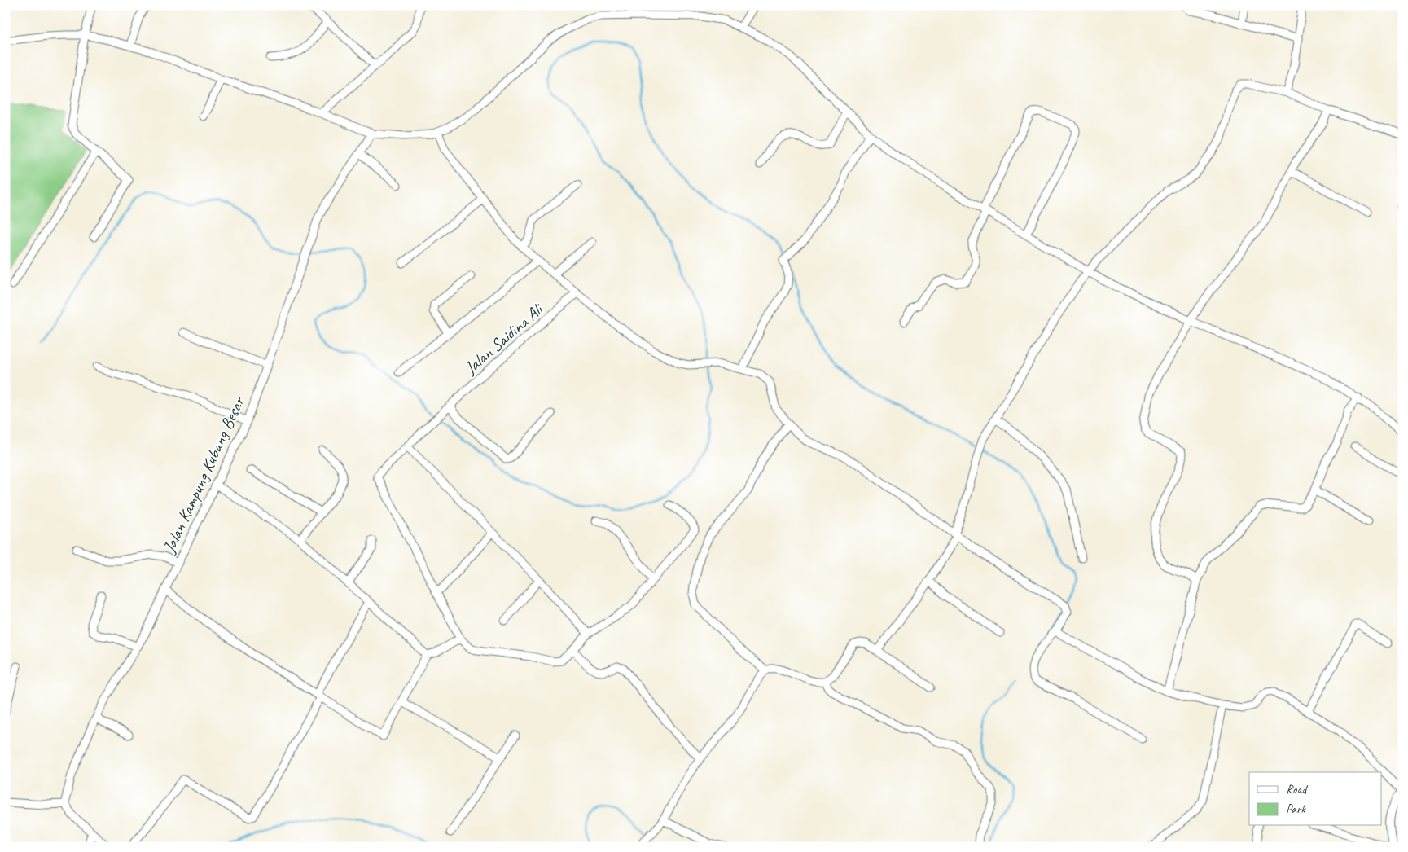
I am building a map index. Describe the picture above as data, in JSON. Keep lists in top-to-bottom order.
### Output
{
  "streets": {
    "street": ["Jalan Saidina Ali", "Jalan Kampung Kubang Besar"]
  },
  "legend": ["Road", "Park"]
}
